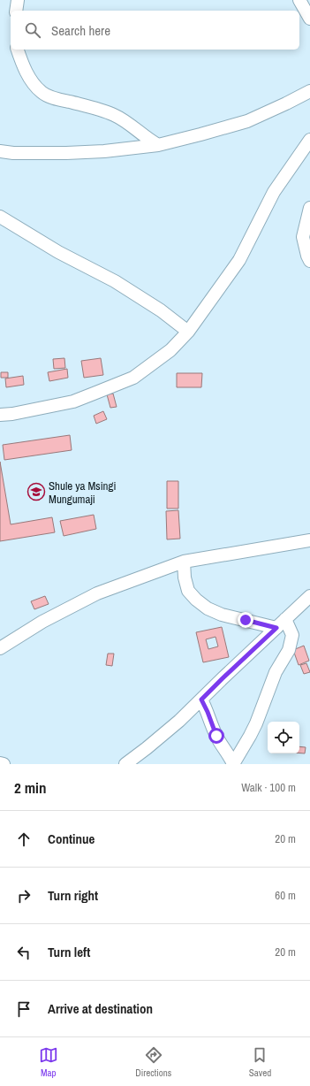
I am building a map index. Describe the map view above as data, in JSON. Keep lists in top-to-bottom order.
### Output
{
  "places": {
    "school or university": ["Shule ya Msingi Mungumaji"]
  },
  "page": {
    "search": "Search here",
    "heading": ["2 min", "Walk · 100 m"],
    "list": [
      ["Continue", "20 m"],
      ["Turn right", "60 m"],
      ["Turn left", "20 m"],
      "Arrive at destination"
    ],
    "nav": ["Map", "Directions", "Saved"]
  }
}
